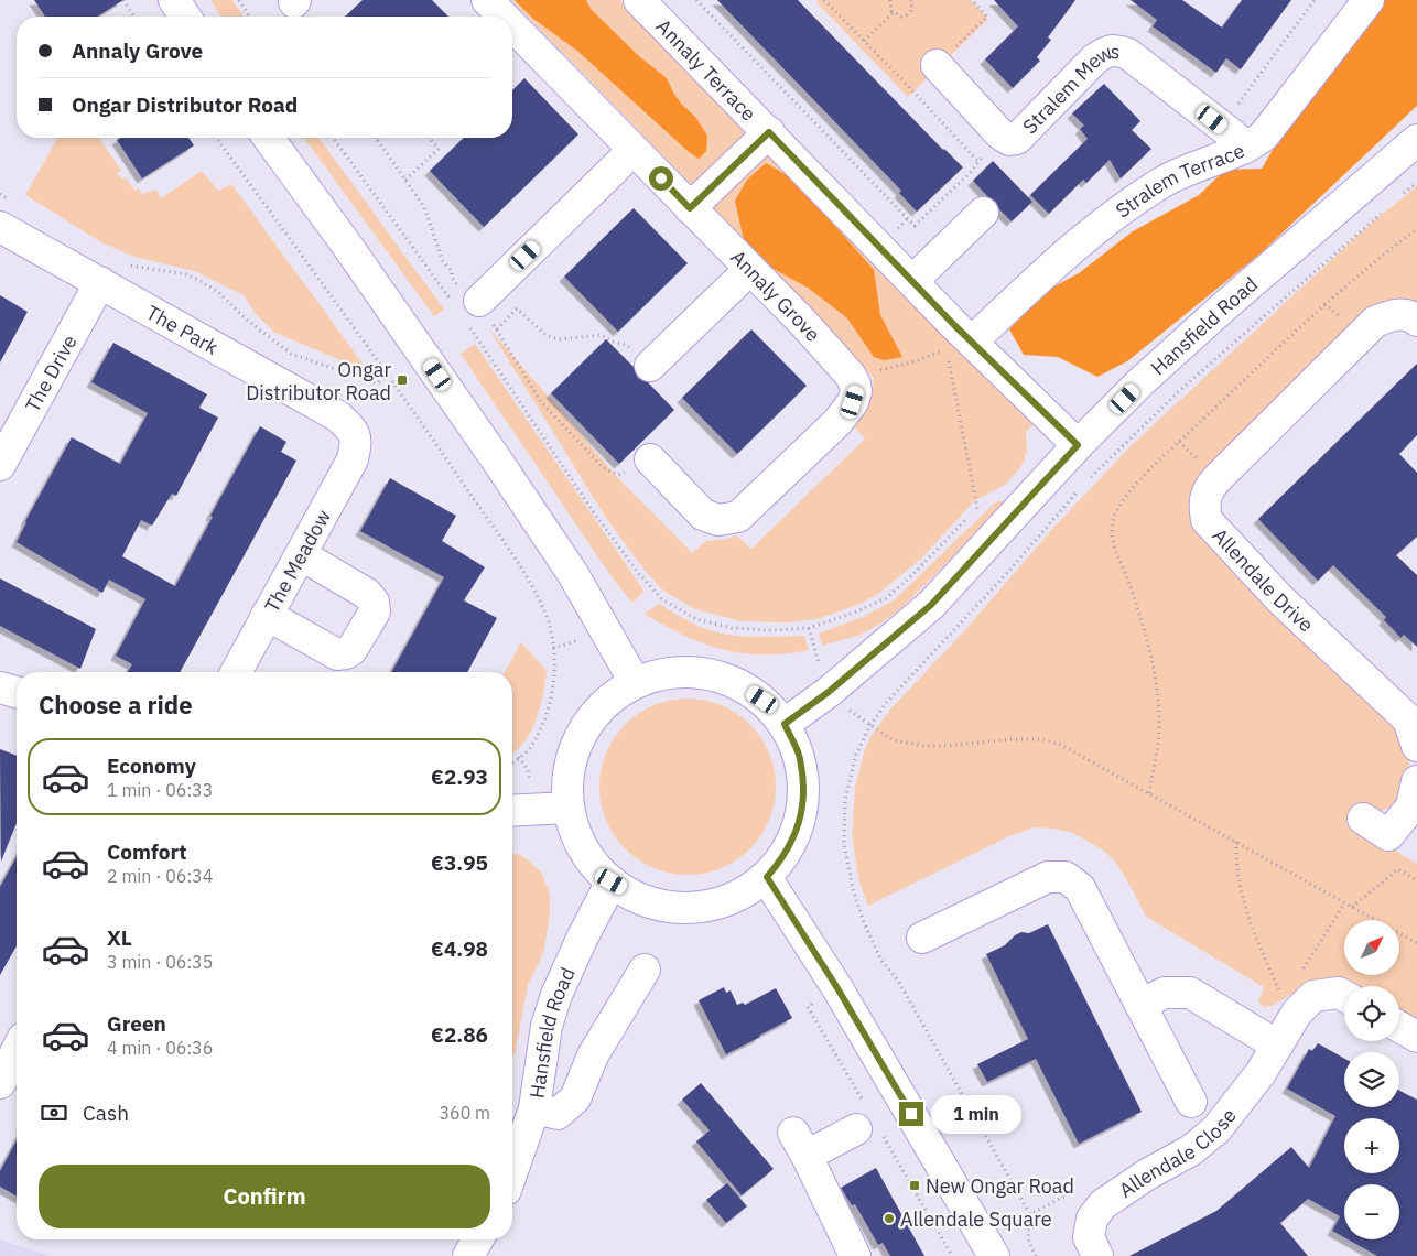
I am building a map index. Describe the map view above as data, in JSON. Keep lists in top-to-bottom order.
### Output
{
  "streets": {
    "street": [
      "Annaly Terrace",
      "Stralem Mews",
      "Stralem Terrace",
      "Annaly Grove",
      "Hansfield Road",
      "The Park",
      "The Drive",
      "The Meadow",
      "Allendale Drive",
      "Allendale Close"
    ]
  },
  "crossings": [
    ["Annaly Terrace", "Stralem Terrace"],
    ["Annaly Terrace", "Hansfield Road"],
    ["Stralem Mews", "Stralem Terrace"],
    ["The Park", "The Drive"],
    ["The Park", "The Meadow"]
  ],
  "places": {
    "transit": ["Ongar Distributor Road", "New Ongar Road"],
    "other": ["Allendale Square"]
  },
  "north": "top right",
  "page": {
    "banner": ["Annaly Grove", "Ongar Distributor Road"],
    "heading": "Choose a ride",
    "list": [
      {
        "name": "Economy",
        "note": "1 min · 06:33",
        "value": "€2.93"
      },
      {
        "name": "Comfort",
        "note": "2 min · 06:34",
        "value": "€3.95"
      },
      {
        "name": "XL",
        "note": "3 min · 06:35",
        "value": "€4.98"
      },
      {
        "name": "Green",
        "note": "4 min · 06:36",
        "value": "€2.86"
      }
    ],
    "map_buttons": ["+", "−"],
    "pay": ["Cash", "360 m"],
    "bubble": "1 min",
    "buttons": "Confirm"
  }
}
